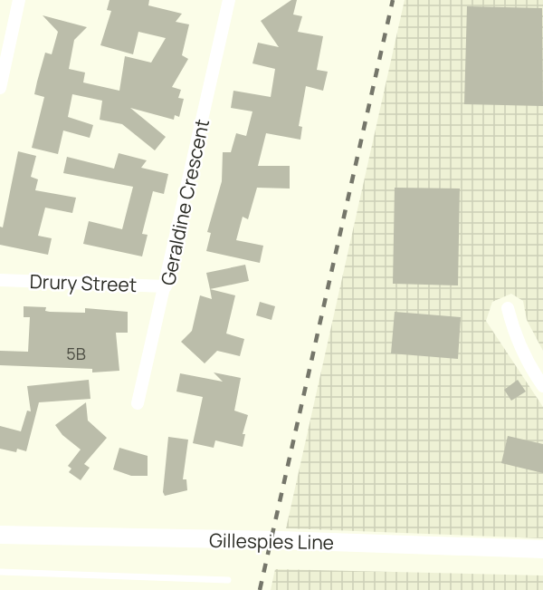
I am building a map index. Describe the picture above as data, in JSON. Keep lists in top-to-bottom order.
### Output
{
  "streets": {
    "street": ["Geraldine Crescent", "Drury Street", "Gillespies Line"]
  },
  "crossings": [
    ["Geraldine Crescent", "Drury Street"]
  ],
  "house_numbers": ["5B"]
}
